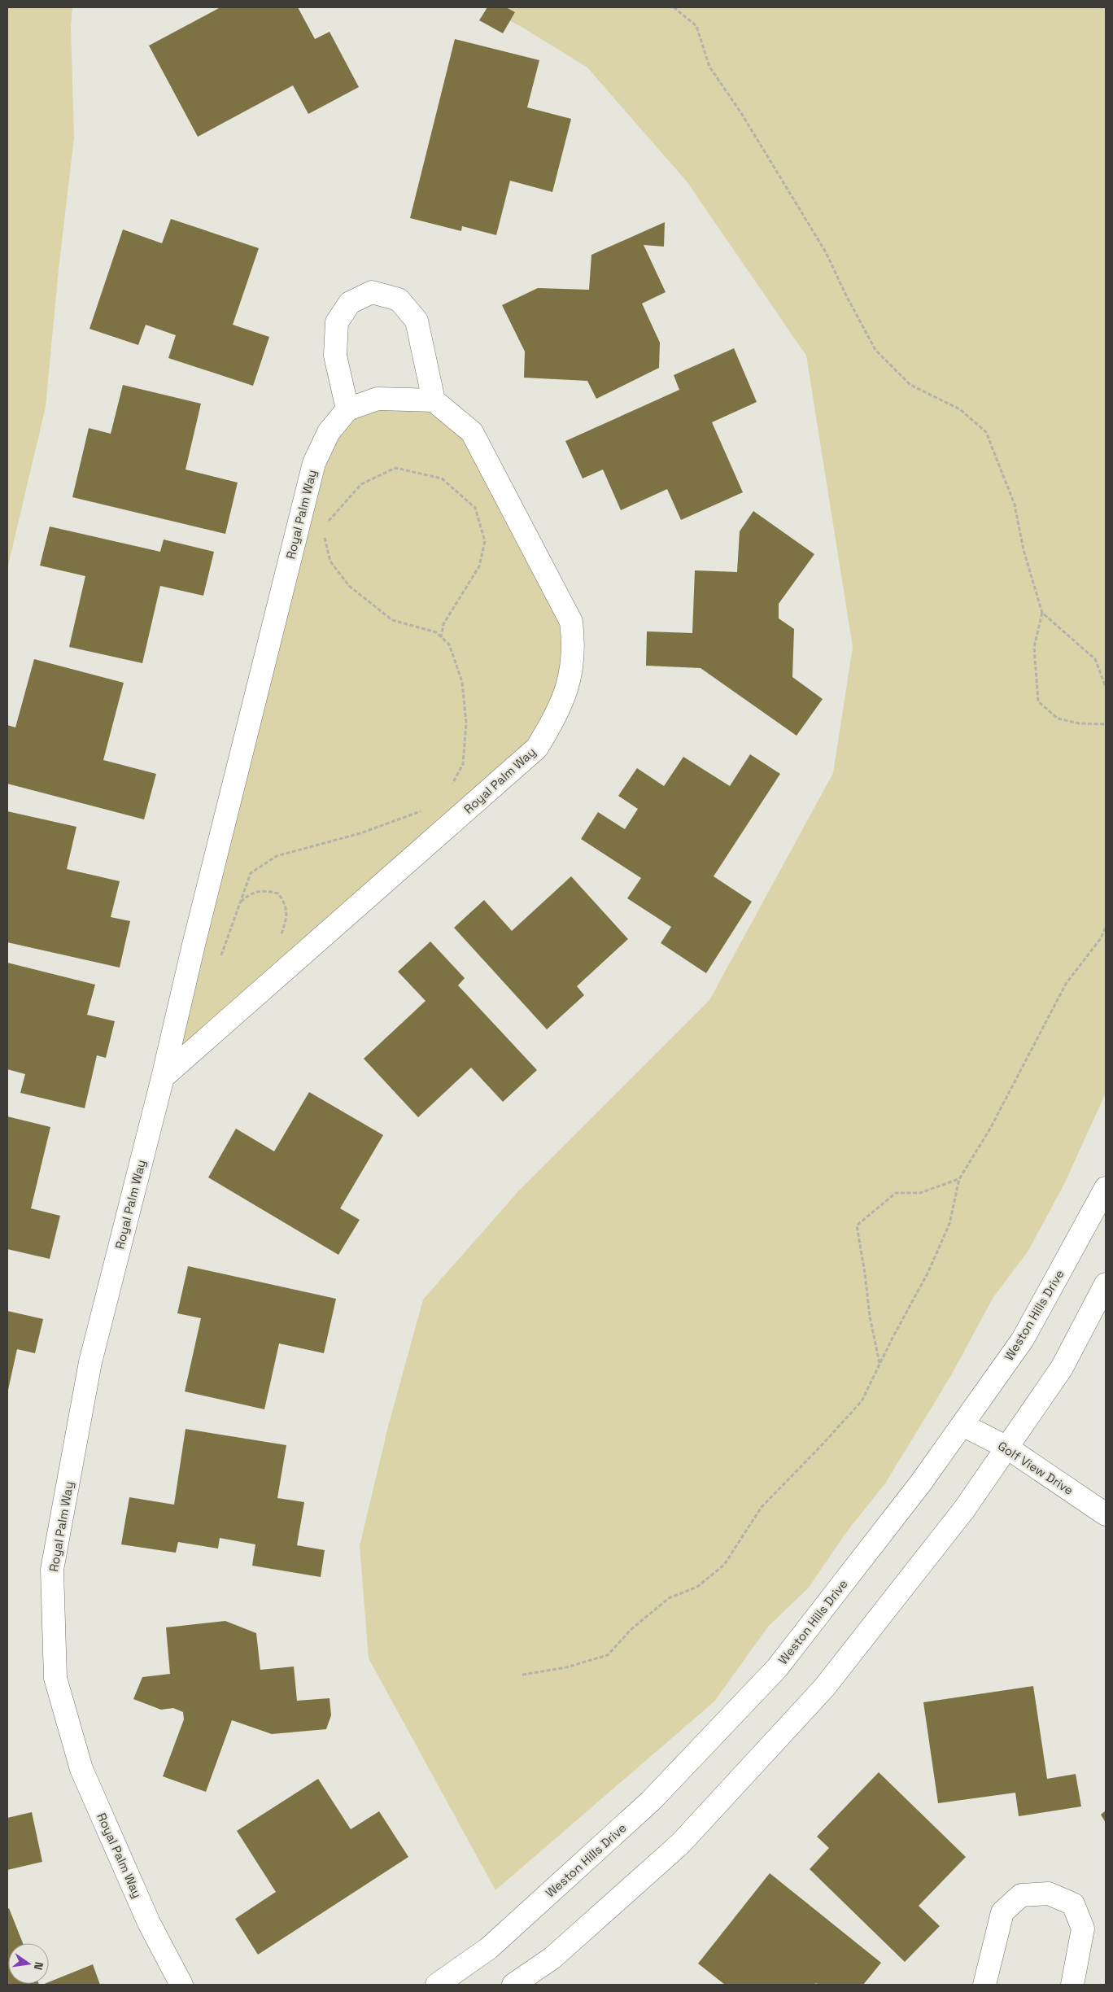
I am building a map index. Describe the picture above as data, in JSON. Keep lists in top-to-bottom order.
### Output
{
  "streets": {
    "street": ["Royal Palm Way", "Weston Hills Drive", "Golf View Drive"]
  },
  "crossings": [
    ["Weston Hills Drive", "Golf View Drive"]
  ],
  "north": "right"
}
